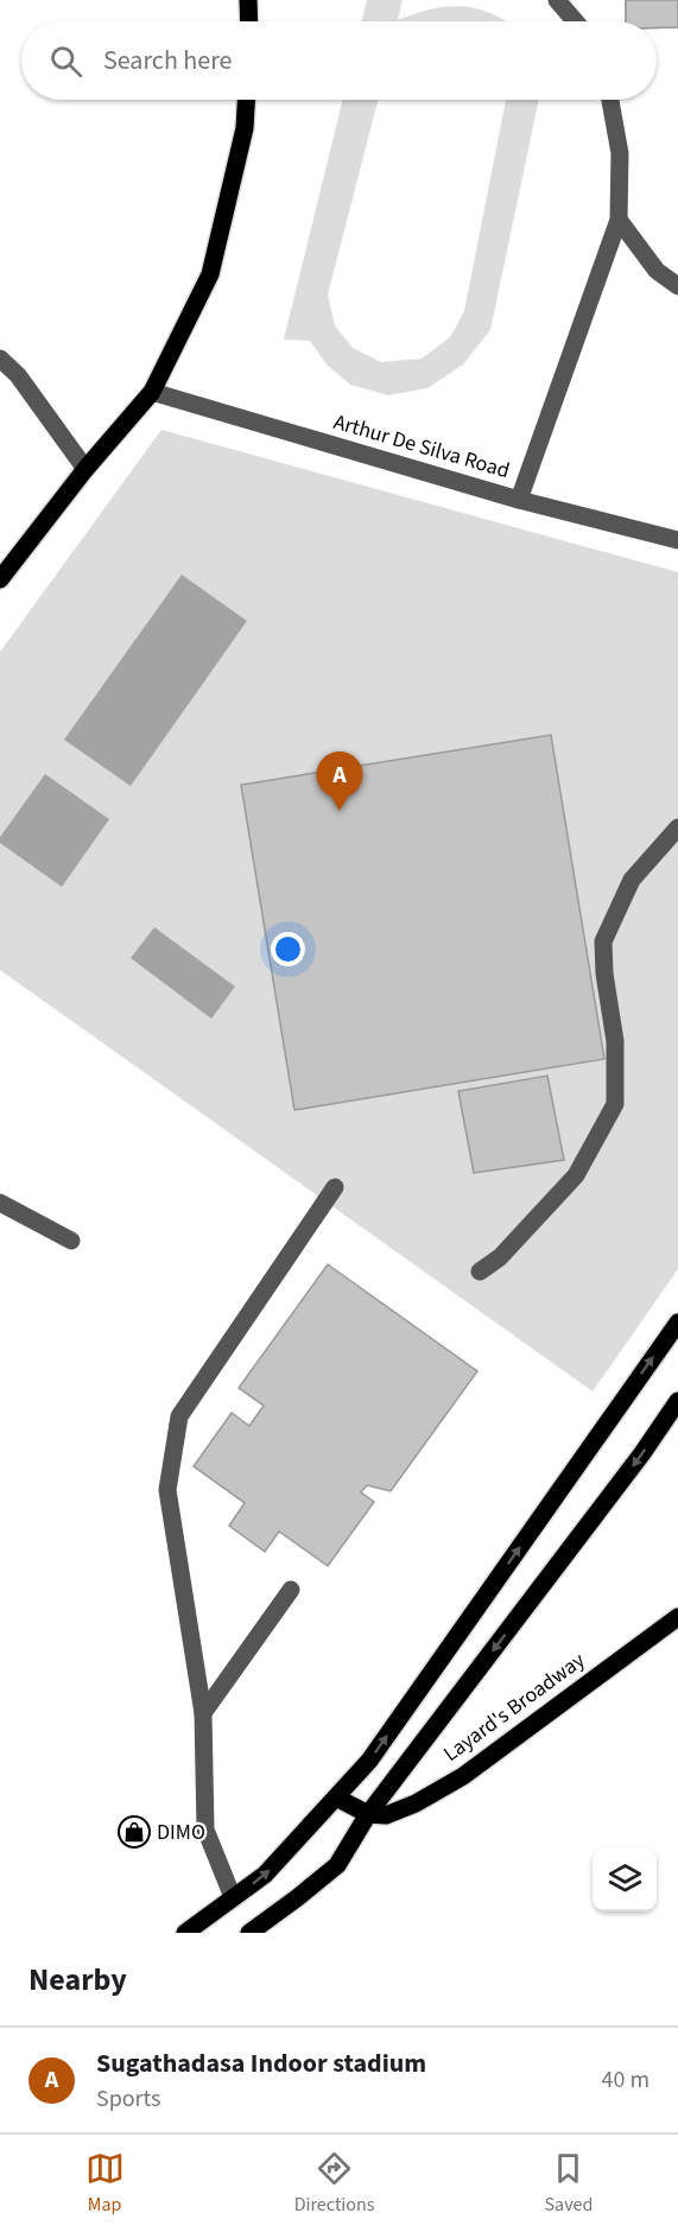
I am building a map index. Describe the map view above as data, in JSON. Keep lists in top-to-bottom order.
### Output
{
  "streets": {
    "main road": ["Layard's Broadway"],
    "street": ["Arthur De Silva Road"]
  },
  "places": {
    "shop": ["DIMO"]
  },
  "page": {
    "search": "Search here",
    "pins": "A",
    "heading": "Nearby",
    "list": [
      {
        "mark": "A",
        "name": "Sugathadasa Indoor stadium",
        "note": "Sports",
        "value": "40 m"
      }
    ],
    "nav": ["Map", "Directions", "Saved"]
  }
}
